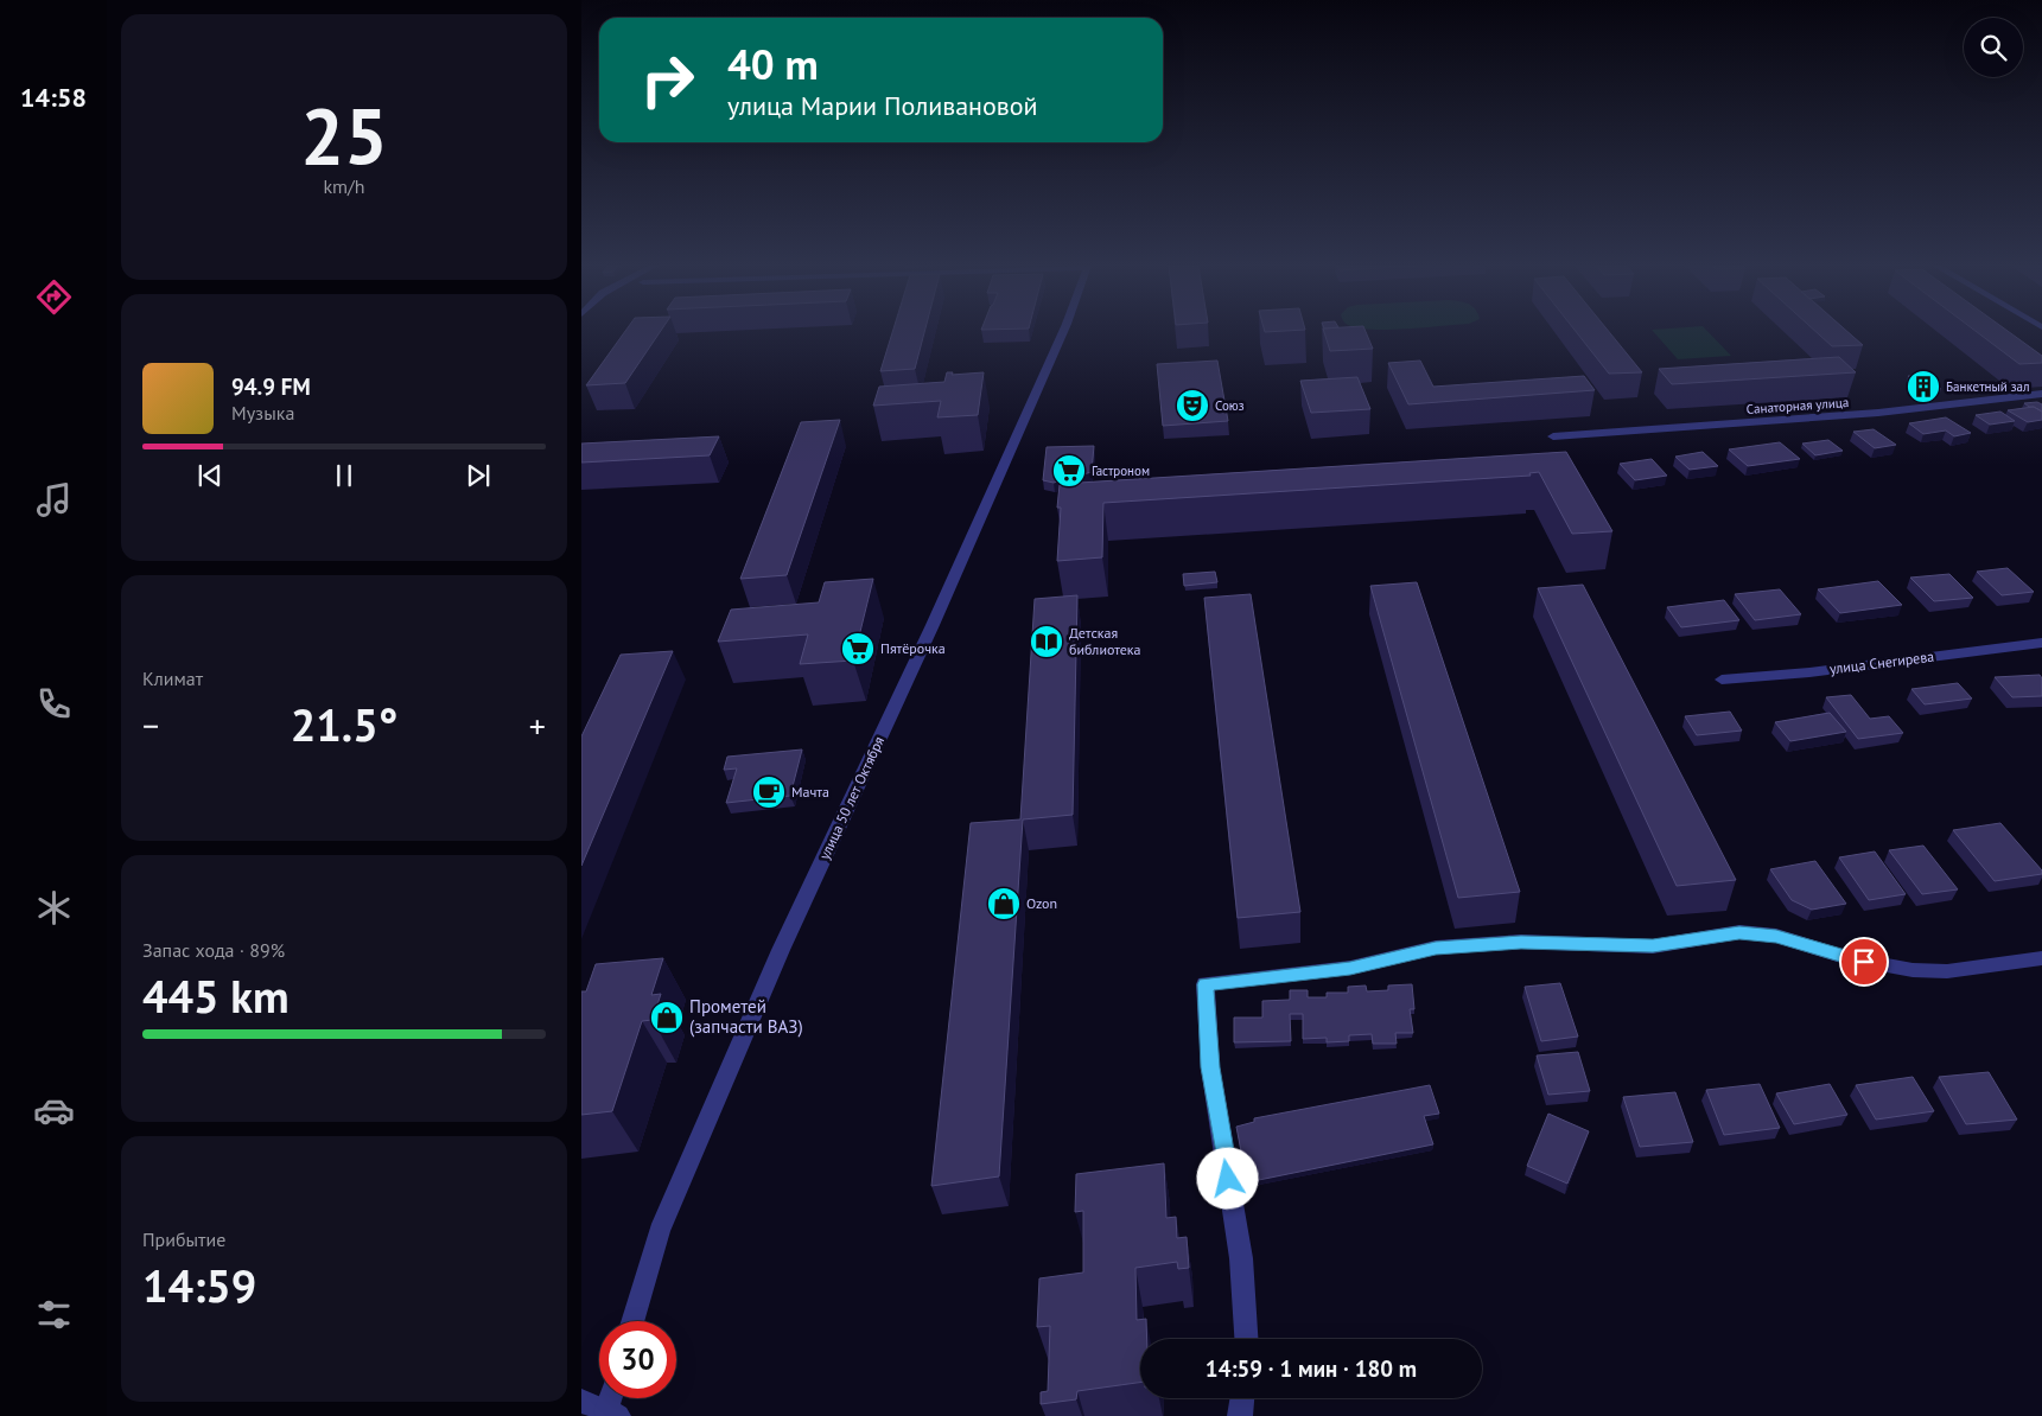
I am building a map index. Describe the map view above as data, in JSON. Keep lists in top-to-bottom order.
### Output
{
  "streets": {
    "street": ["Санаторная улица", "улица Снегирева", "улица 50 лет Октября"]
  },
  "places": {
    "building": ["Банкетный зал"],
    "theatre": ["Союз"],
    "supermarket": ["Гастроном", "Пятёрочка"],
    "library": ["Детская библиотека"],
    "cafe": ["Мачта"],
    "shop": ["Ozon", "Прометей (запчасти ВАЗ)"]
  },
  "page": {
    "tabs": "14:58",
    "tile": [
      ["25", "km/h"],
      "Климат",
      ["Запас хода · 89%", "445 km"],
      ["Прибытие", "14:59"]
    ],
    "turn": ["40 m", "улица Марии Поливановой"],
    "song": ["94.9 FM", "Музыка"],
    "heat": ["−", "21.5°", "+"],
    "limit": "30",
    "trip": "14:59 · 1 мин · 180 m"
  }
}
